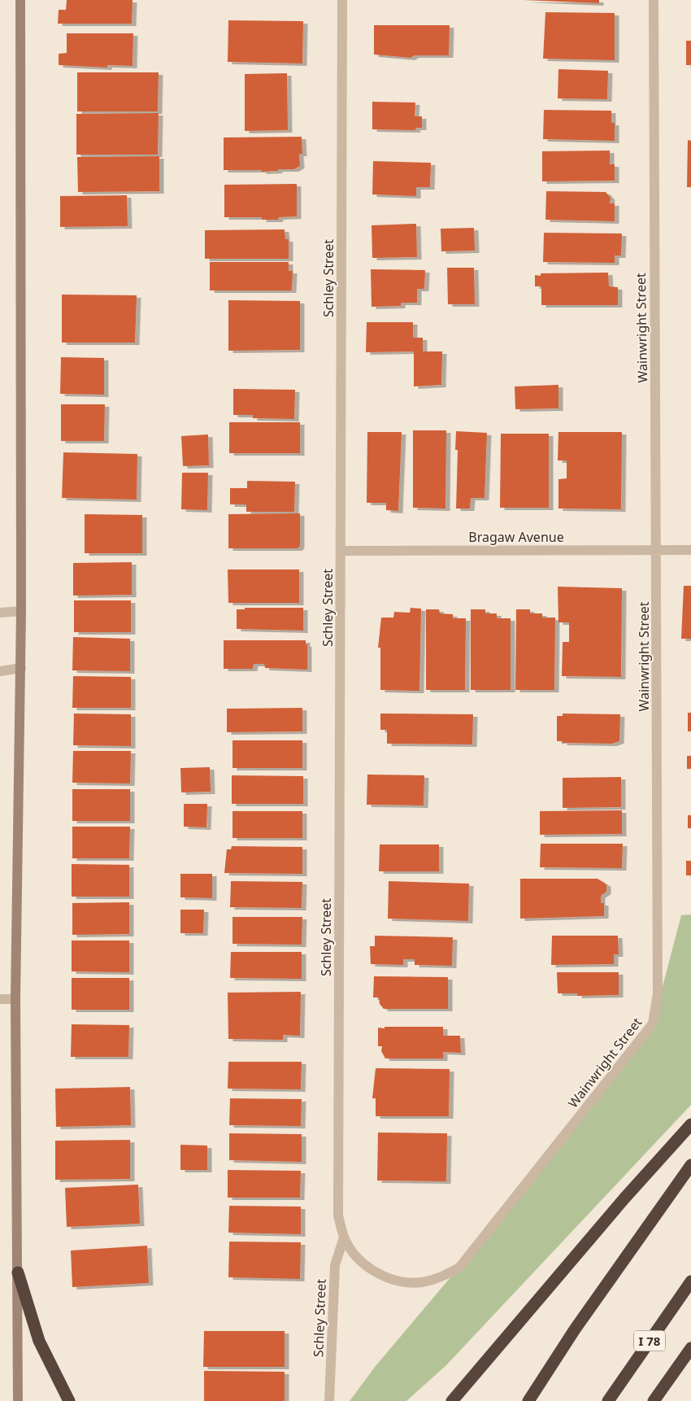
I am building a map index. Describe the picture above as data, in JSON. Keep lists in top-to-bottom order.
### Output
{
  "streets": {
    "highway": ["I 78"],
    "street": ["Schley Street", "Wainwright Street", "Bragaw Avenue"]
  },
  "crossings": [
    ["Schley Street", "Wainwright Street"],
    ["Schley Street", "Bragaw Avenue"],
    ["Wainwright Street", "Bragaw Avenue"]
  ]
}
